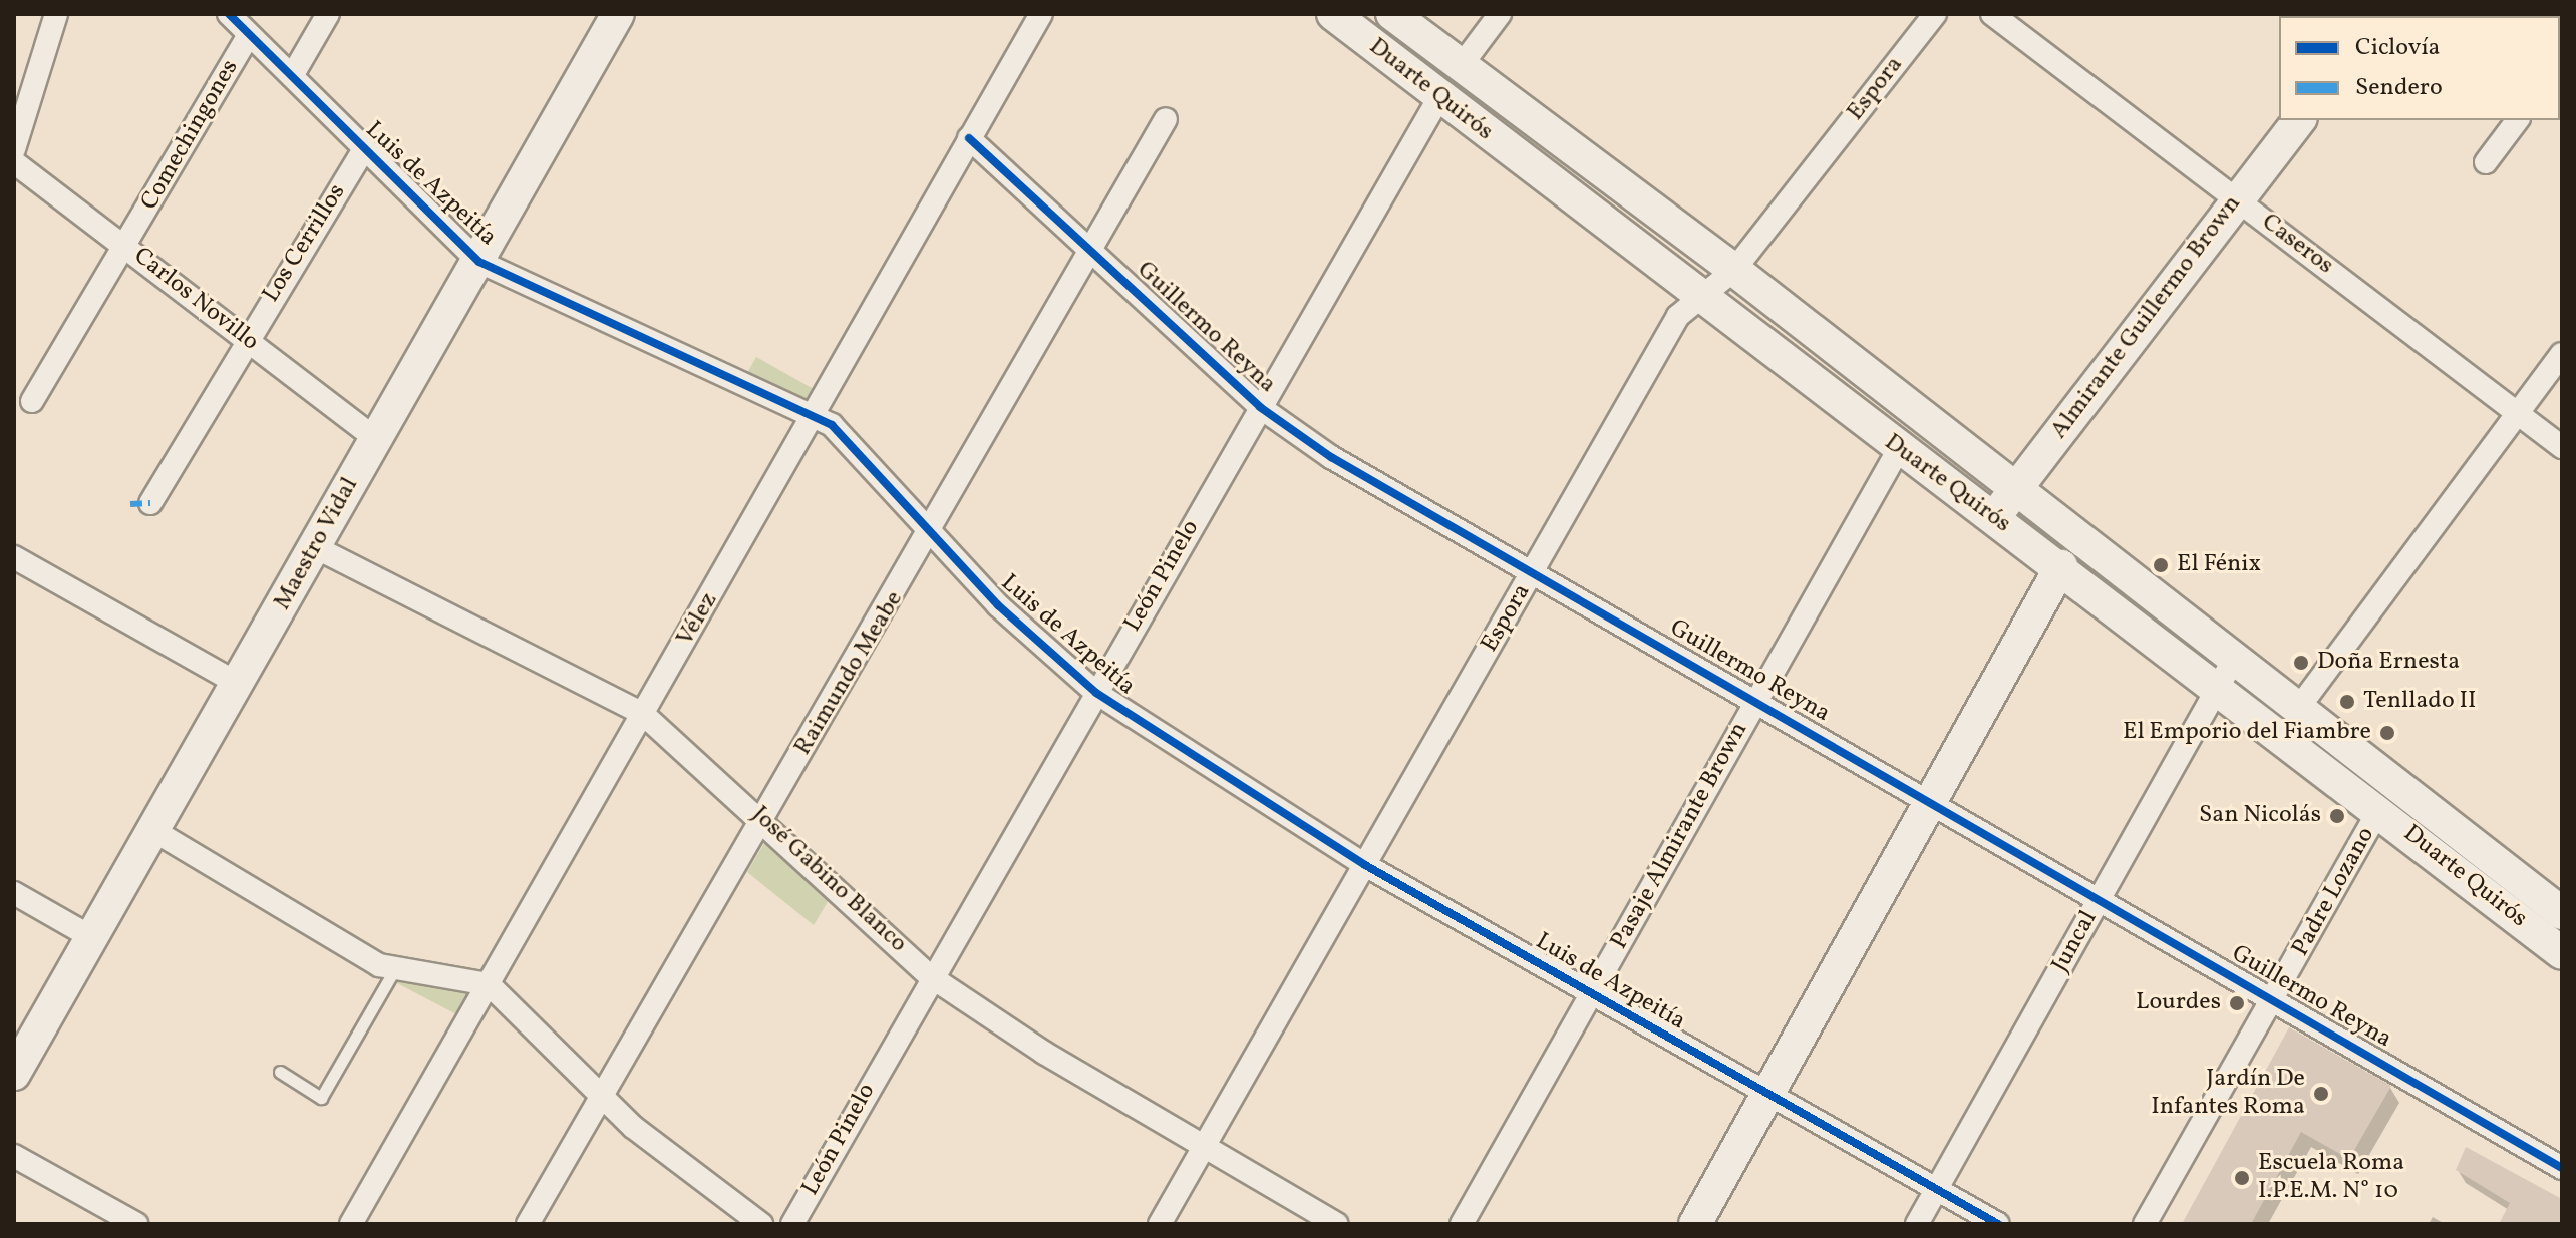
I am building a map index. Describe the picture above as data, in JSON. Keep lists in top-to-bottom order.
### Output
{
  "streets": {
    "main road": ["Duarte Quirós", "Almirante Guillermo Brown", "Maestro Vidal"],
    "street": [
      "Espora",
      "Comechingones",
      "Luis de Azpeitía",
      "Los Cerrillos",
      "Caseros",
      "Carlos Novillo",
      "Guillermo Reyna",
      "León Pinelo",
      "Vélez",
      "Raimundo Meabe",
      "Pasaje Almirante Brown",
      "José Gabino Blanco",
      "Padre Lozano",
      "Juncal"
    ]
  },
  "crossings": [
    ["Espora", "Duarte Quirós"],
    ["Espora", "Luis de Azpeitía"],
    ["Espora", "Guillermo Reyna"],
    ["Espora", "José Gabino Blanco"],
    ["Duarte Quirós", "Almirante Guillermo Brown"],
    ["Duarte Quirós", "León Pinelo"],
    ["Duarte Quirós", "Pasaje Almirante Brown"],
    ["Duarte Quirós", "Padre Lozano"],
    ["Duarte Quirós", "Juncal"],
    ["Comechingones", "Luis de Azpeitía"],
    ["Comechingones", "Carlos Novillo"],
    ["Luis de Azpeitía", "Los Cerrillos"],
    ["Luis de Azpeitía", "Maestro Vidal"],
    ["Luis de Azpeitía", "León Pinelo"],
    ["Luis de Azpeitía", "Vélez"],
    ["Luis de Azpeitía", "Raimundo Meabe"],
    ["Luis de Azpeitía", "Pasaje Almirante Brown"],
    ["Luis de Azpeitía", "Juncal"],
    ["Los Cerrillos", "Carlos Novillo"],
    ["Caseros", "Almirante Guillermo Brown"],
    ["Carlos Novillo", "Maestro Vidal"],
    ["Guillermo Reyna", "León Pinelo"],
    ["Guillermo Reyna", "Vélez"],
    ["Guillermo Reyna", "Raimundo Meabe"],
    ["Guillermo Reyna", "Pasaje Almirante Brown"],
    ["Guillermo Reyna", "Padre Lozano"],
    ["Guillermo Reyna", "Juncal"],
    ["Maestro Vidal", "José Gabino Blanco"],
    ["León Pinelo", "José Gabino Blanco"],
    ["Vélez", "José Gabino Blanco"],
    ["Raimundo Meabe", "José Gabino Blanco"]
  ],
  "places": [
    "El Fénix",
    "Doña Ernesta",
    "Tenllado II",
    "El Emporio del Fiambre",
    "San Nicolás",
    "Lourdes",
    "Jardín De Infantes Roma",
    "Escuela Roma I.P.E.M. N° 10"
  ],
  "legend": ["Ciclovía", "Sendero"]
}
